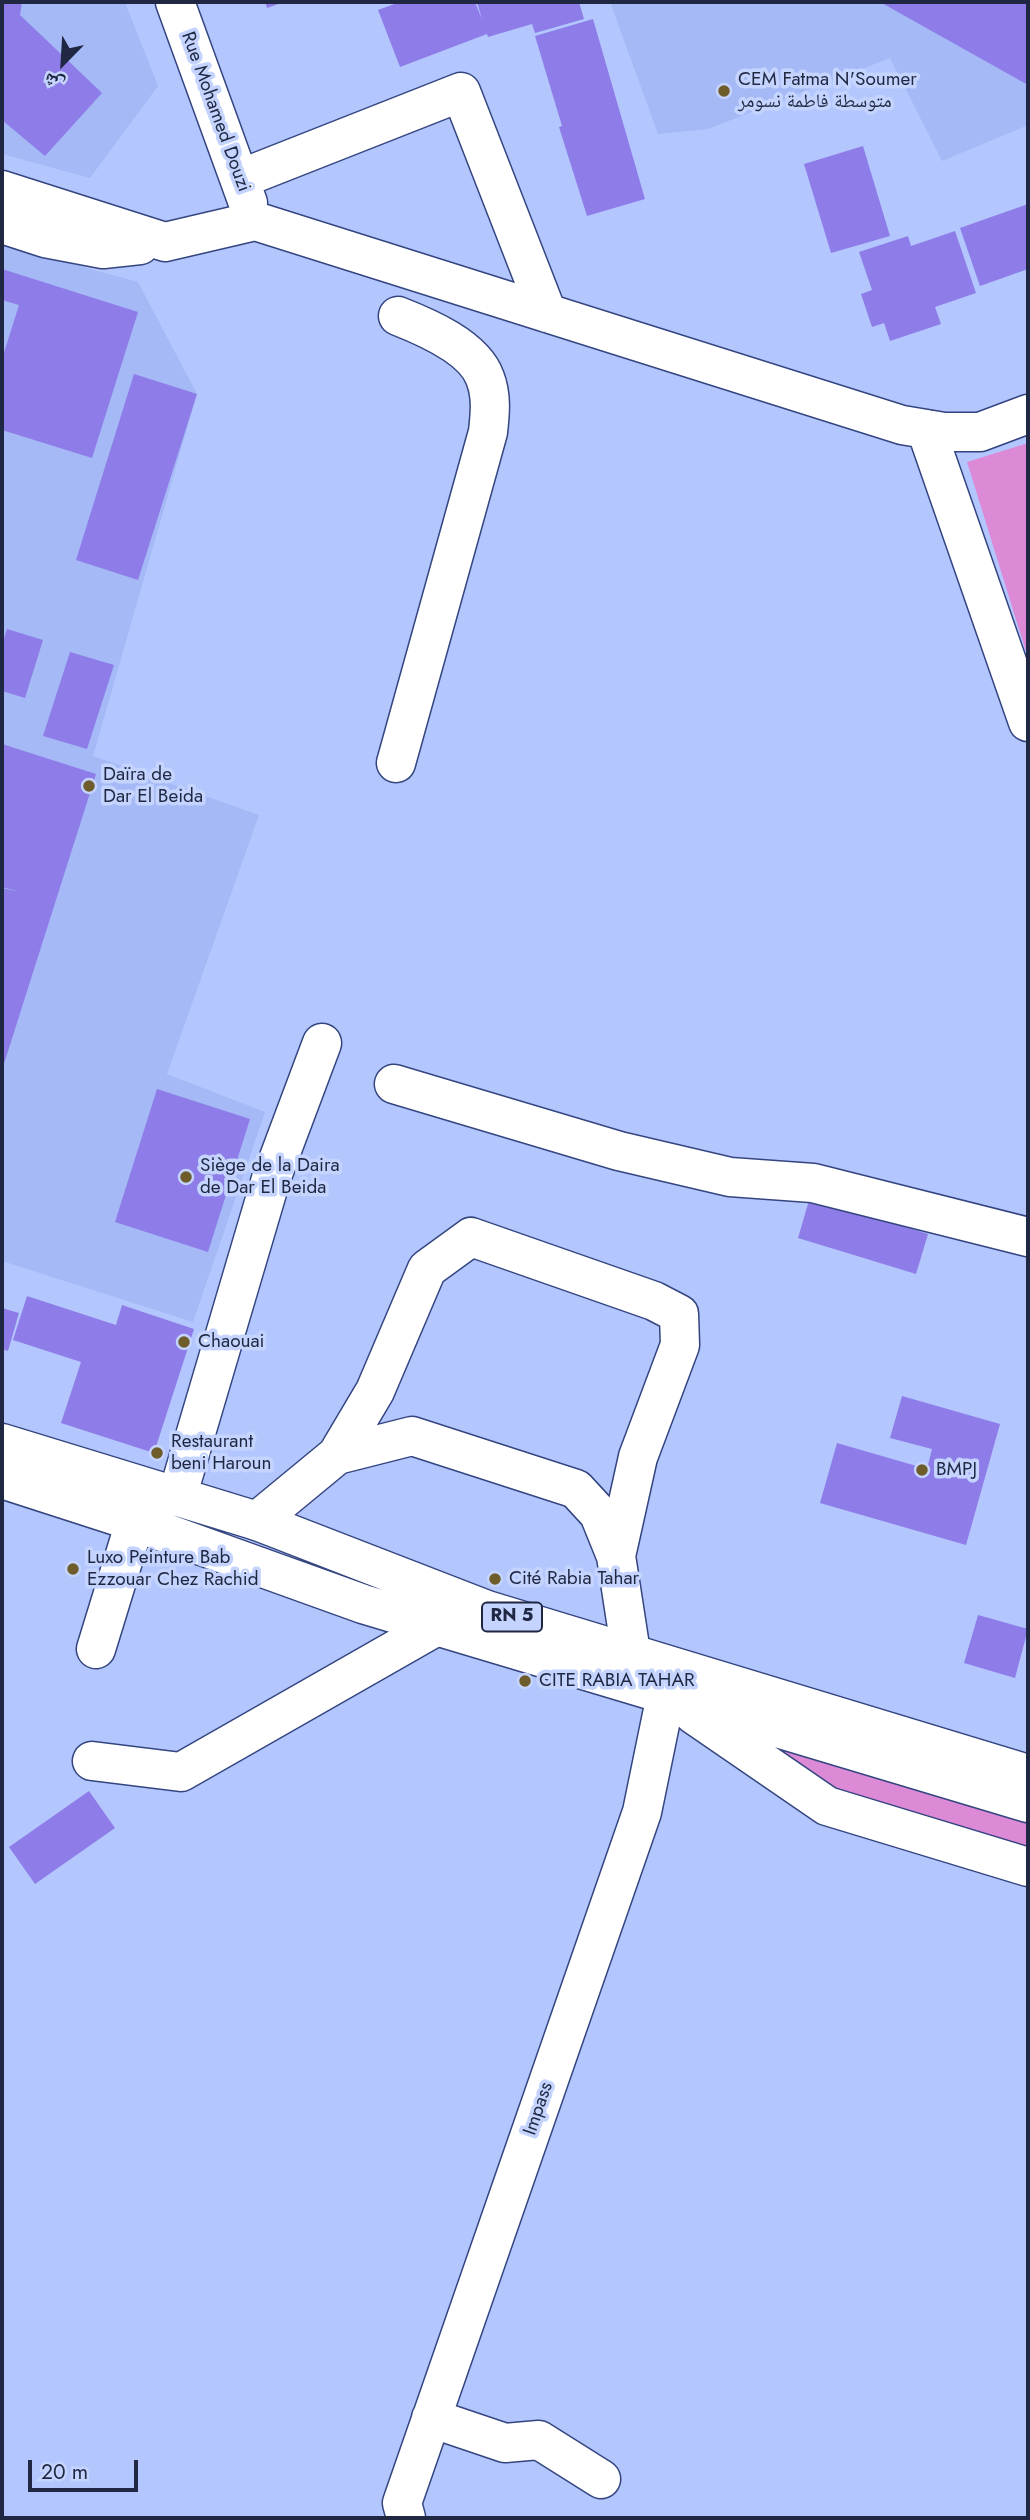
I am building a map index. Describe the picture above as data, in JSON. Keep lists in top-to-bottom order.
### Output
{
  "streets": {
    "main road": ["Rue Mohamed Douzi", "RN 5", "Impass"]
  },
  "crossings": [
    ["RN 5", "Impass"]
  ],
  "places": [
    "CEM Fatma N'Soumer متوسطة فاطمة نسومر",
    "Daïra de Dar El Beida",
    "Siège de la Daira de Dar El Beida",
    "Chaouai",
    "Restaurant beni Haroun",
    "BMPJ",
    "Luxo Peinture Bab Ezzouar Chez Rachid",
    "Cité Rabia Tahar",
    "CITE RABIA TAHAR"
  ],
  "scale_bar": "20 m",
  "north": "bottom left"
}
